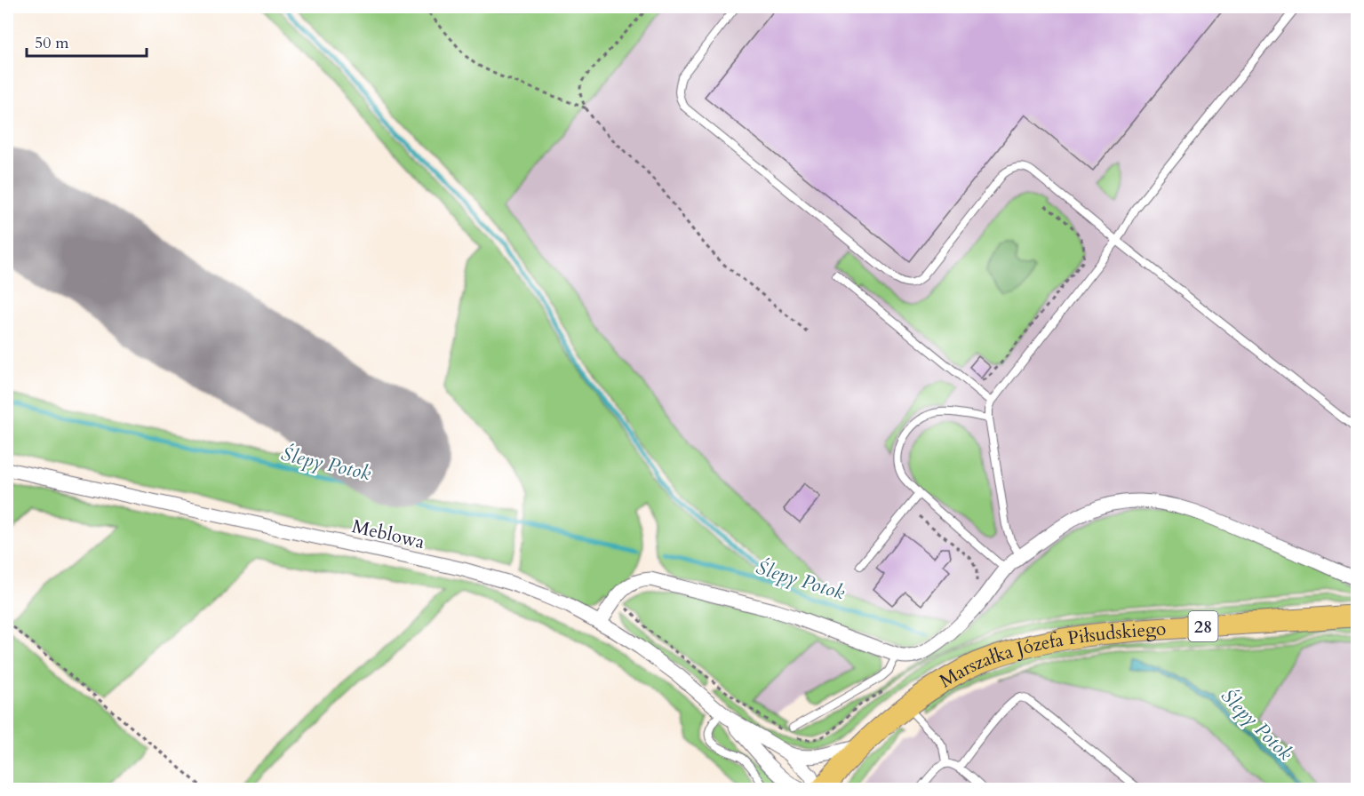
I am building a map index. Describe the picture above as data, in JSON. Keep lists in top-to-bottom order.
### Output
{
  "streets": {
    "main road": ["28", "Marszałka Józefa Piłsudskiego"],
    "street": ["Meblowa"]
  },
  "crossings": [
    ["Meblowa", "Marszałka Józefa Piłsudskiego"]
  ],
  "water": ["Ślepy Potok"],
  "scale_bar": "50 m"
}
